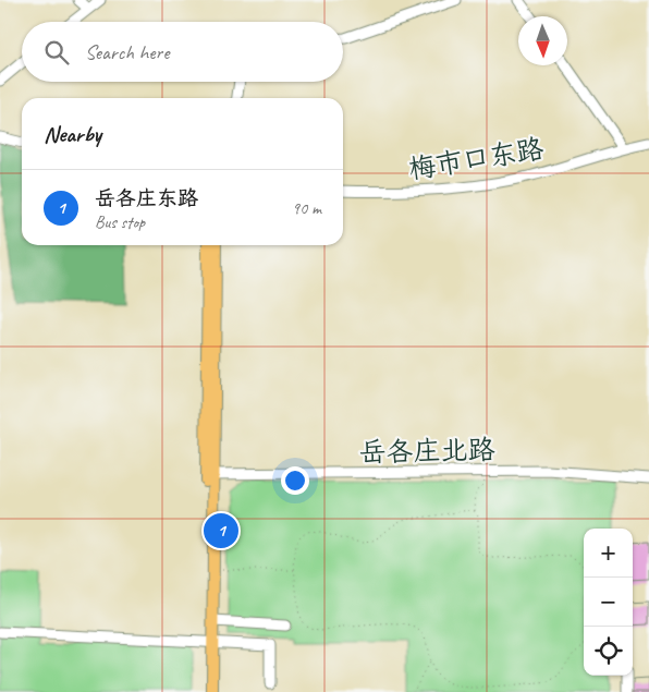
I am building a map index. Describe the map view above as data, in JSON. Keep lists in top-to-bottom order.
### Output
{
  "streets": {
    "street": ["梅市口东路", "岳各庄北路"]
  },
  "north": "bottom",
  "page": {
    "search": "Search here",
    "heading": "Nearby",
    "list": [
      {
        "mark": "1",
        "name": "岳各庄东路",
        "note": "Bus stop",
        "value": "90 m"
      }
    ],
    "pins": "1",
    "map_buttons": ["+", "−"]
  }
}
